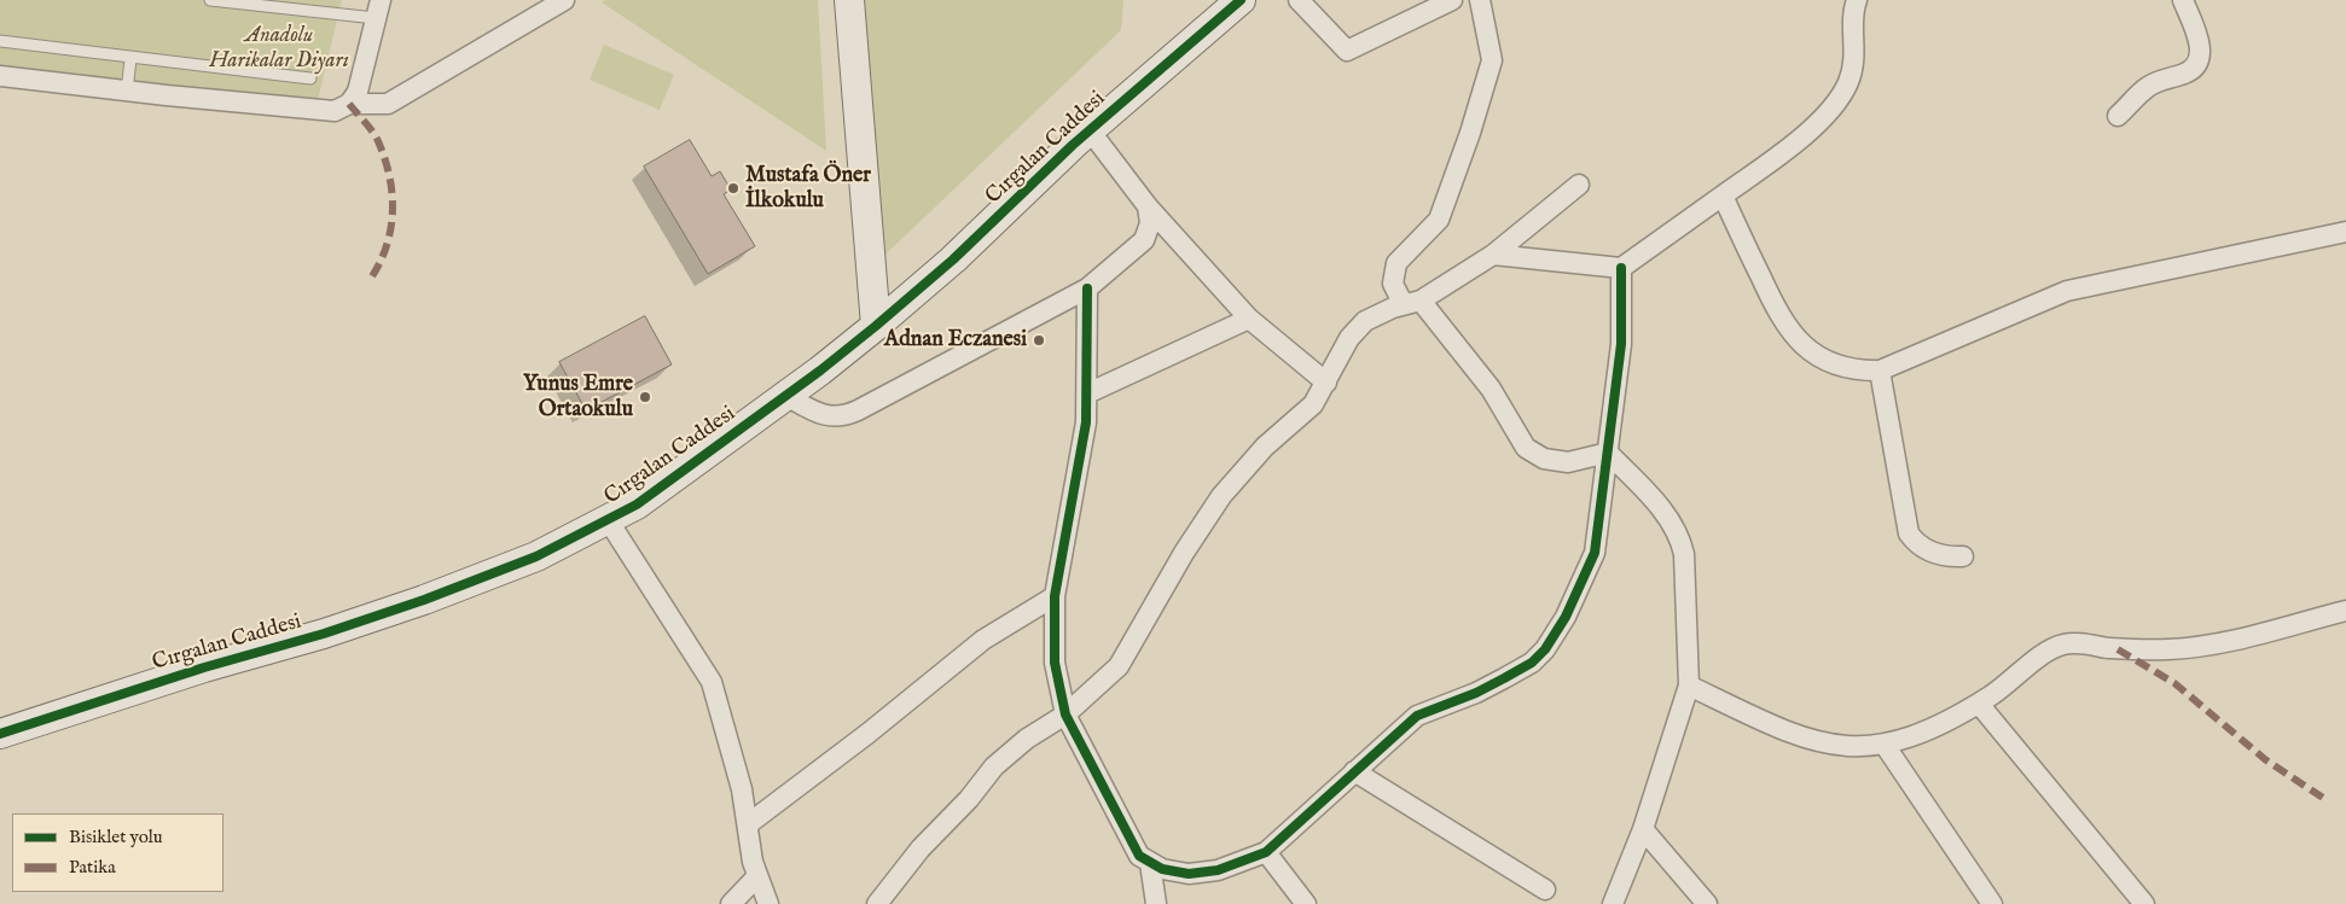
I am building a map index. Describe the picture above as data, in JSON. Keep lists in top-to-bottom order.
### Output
{
  "streets": {
    "street": ["Cırgalan Caddesi"]
  },
  "parks": ["Anadolu Harikalar Diyarı"],
  "places": ["Mustafa Öner İlkokulu", "Adnan Eczanesi", "Yunus Emre Ortaokulu"],
  "legend": ["Bisiklet yolu", "Patika"]
}
